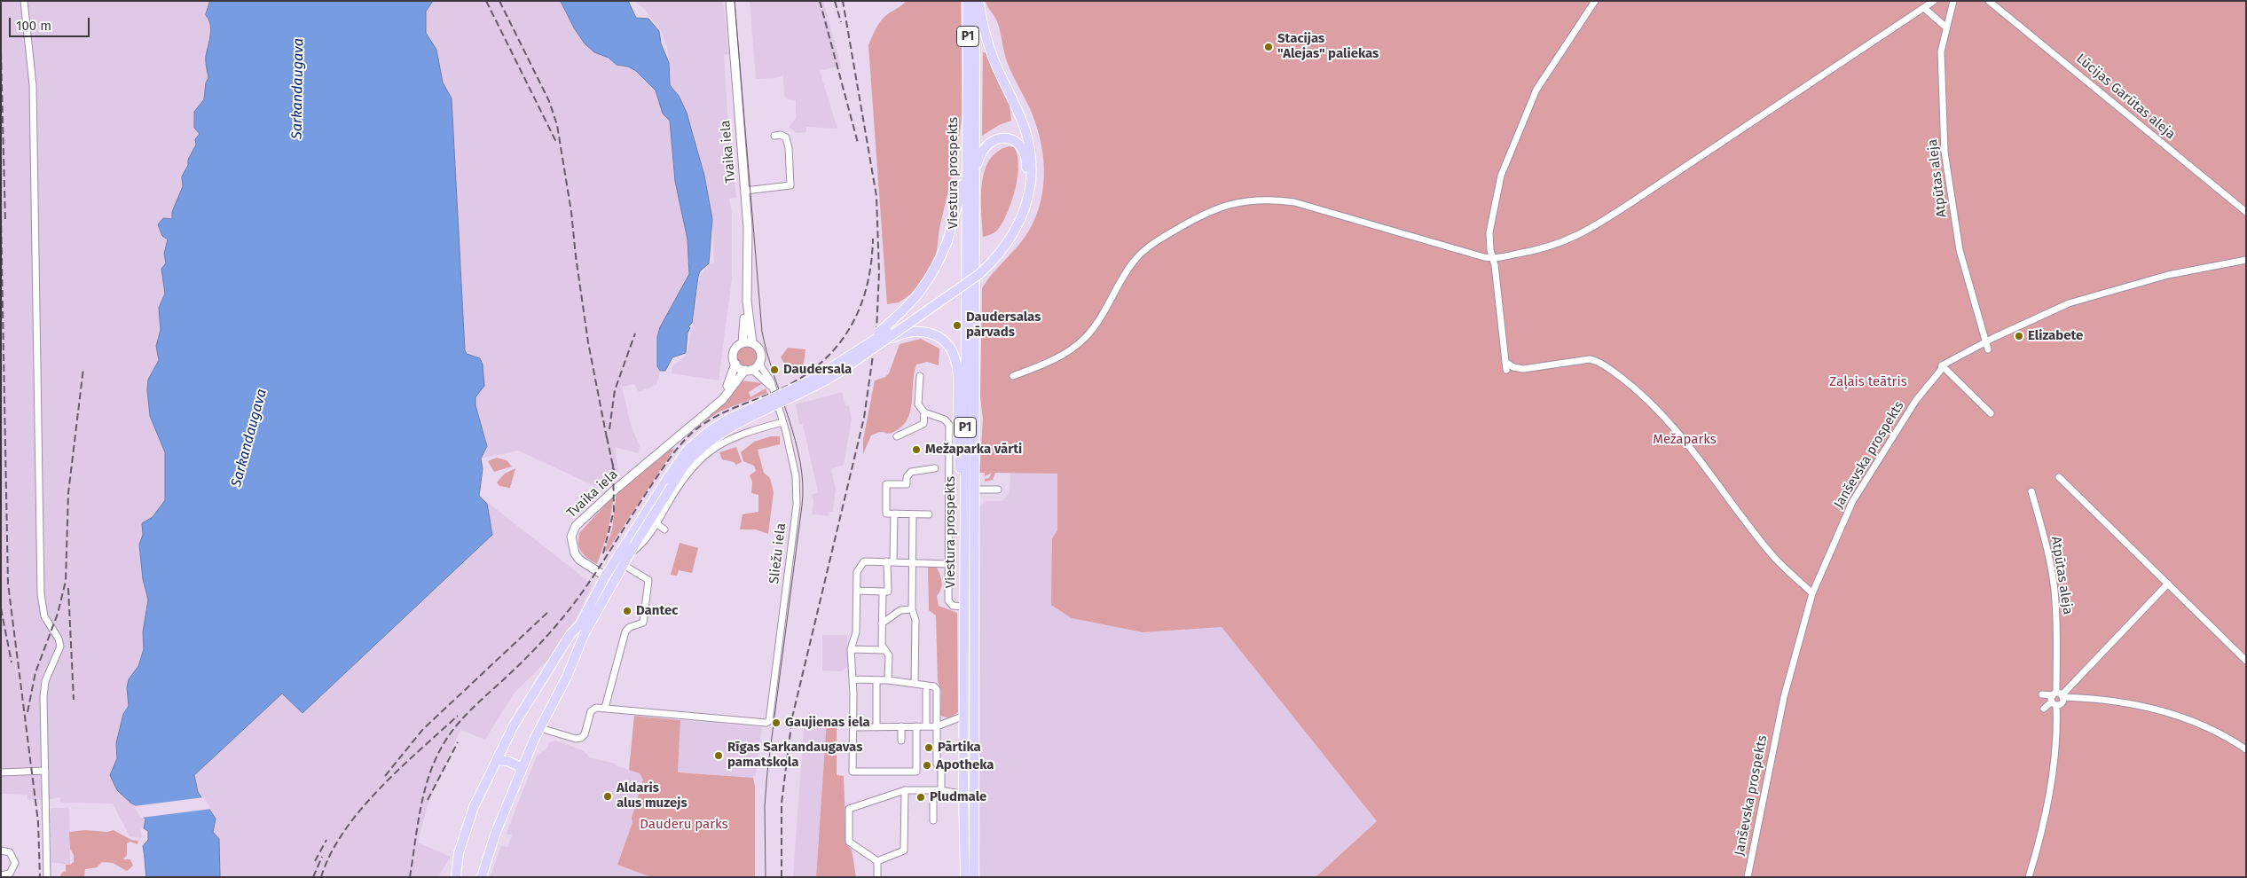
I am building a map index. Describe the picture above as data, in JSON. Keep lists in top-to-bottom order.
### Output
{
  "streets": {
    "main road": ["P1", "Viestura prospekts"],
    "street": [
      "Lūcijas Garūtas aleja",
      "Tvaika iela",
      "Atpūtas aleja",
      "Janševska prospekts",
      "Sliežu iela"
    ]
  },
  "crossings": [
    ["Tvaika iela", "Sliežu iela"],
    ["Atpūtas aleja", "Janševska prospekts"]
  ],
  "water": ["Sarkandaugava"],
  "parks": ["Zaļais teātris", "Mežaparks", "Dauderu parks"],
  "places": [
    "Stacijas \"Alejas\" paliekas",
    "Daudersalas pārvads",
    "Elizabete",
    "Daudersala",
    "Mežaparka vārti",
    "Dantec",
    "Gaujienas iela",
    "Pārtika",
    "Rīgas Sarkandaugavas pamatskola",
    "Apotheka",
    "Aldaris alus muzejs",
    "Pludmale"
  ],
  "scale_bar": "100 m"
}
